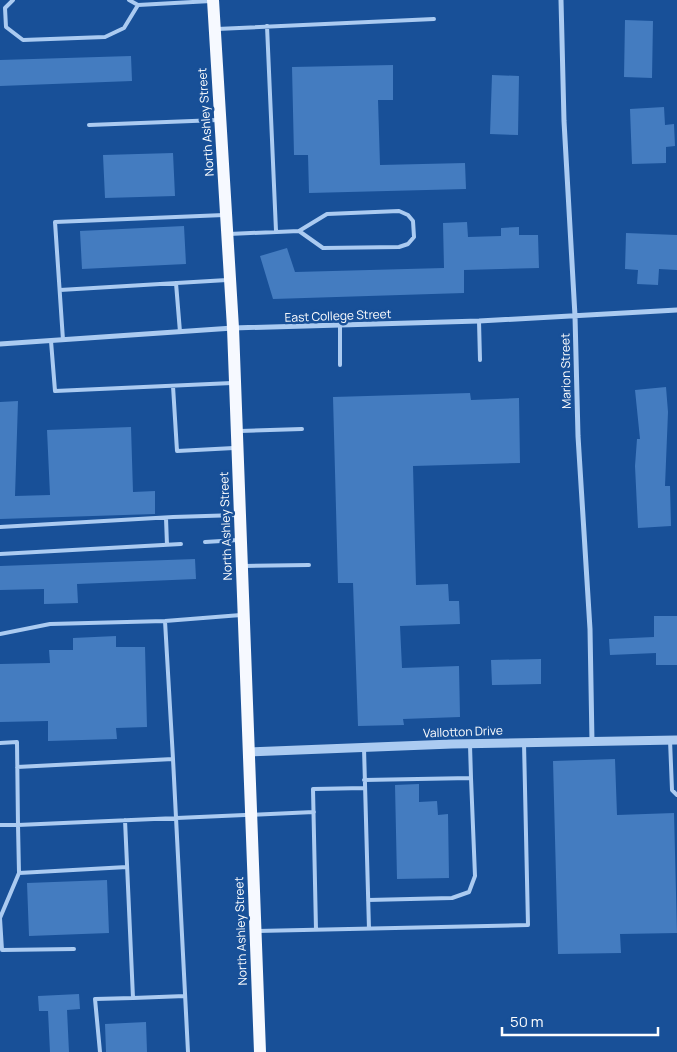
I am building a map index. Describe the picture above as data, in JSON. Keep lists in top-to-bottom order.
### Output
{
  "streets": {
    "main road": ["North Ashley Street"],
    "street": ["East College Street", "Marion Street", "Vallotton Drive"]
  },
  "crossings": [
    ["North Ashley Street", "East College Street"],
    ["North Ashley Street", "Vallotton Drive"],
    ["East College Street", "Marion Street"],
    ["Marion Street", "Vallotton Drive"]
  ],
  "scale_bar": "50 m"
}
